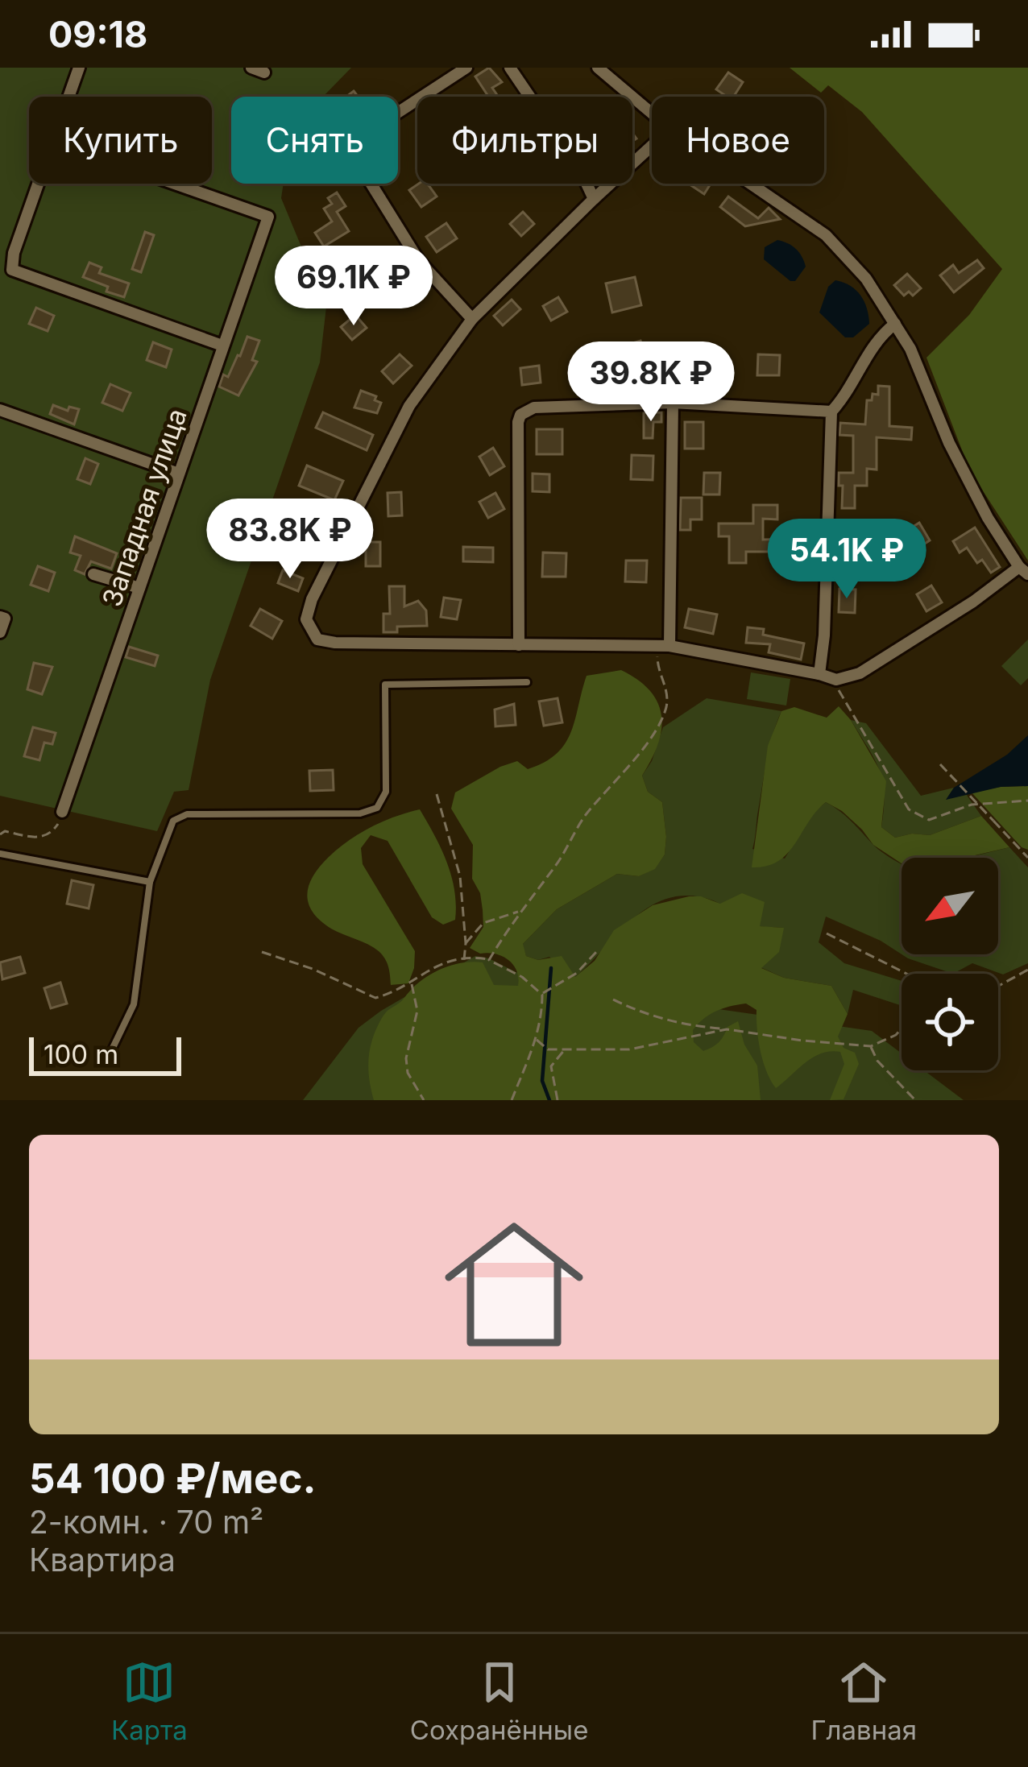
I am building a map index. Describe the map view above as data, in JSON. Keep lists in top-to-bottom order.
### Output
{
  "streets": {
    "street": ["Западная улица"]
  },
  "scale_bar": "100 m",
  "north": "bottom left",
  "page": {
    "status": "09:18",
    "chip": [
      "Купить",
      "Снять",
      "Фильтры",
      "Новое"
    ],
    "price": [
      "69.1K ₽",
      "39.8K ₽",
      "83.8K ₽",
      "54.1K ₽"
    ],
    "scale": "100 m",
    "list": [
      {
        "name": "54 100 ₽/мес.",
        "note": "2-комн. · 70 m² · Квартира"
      }
    ],
    "tabs": ["Карта", "Сохранённые", "Главная"]
  }
}
